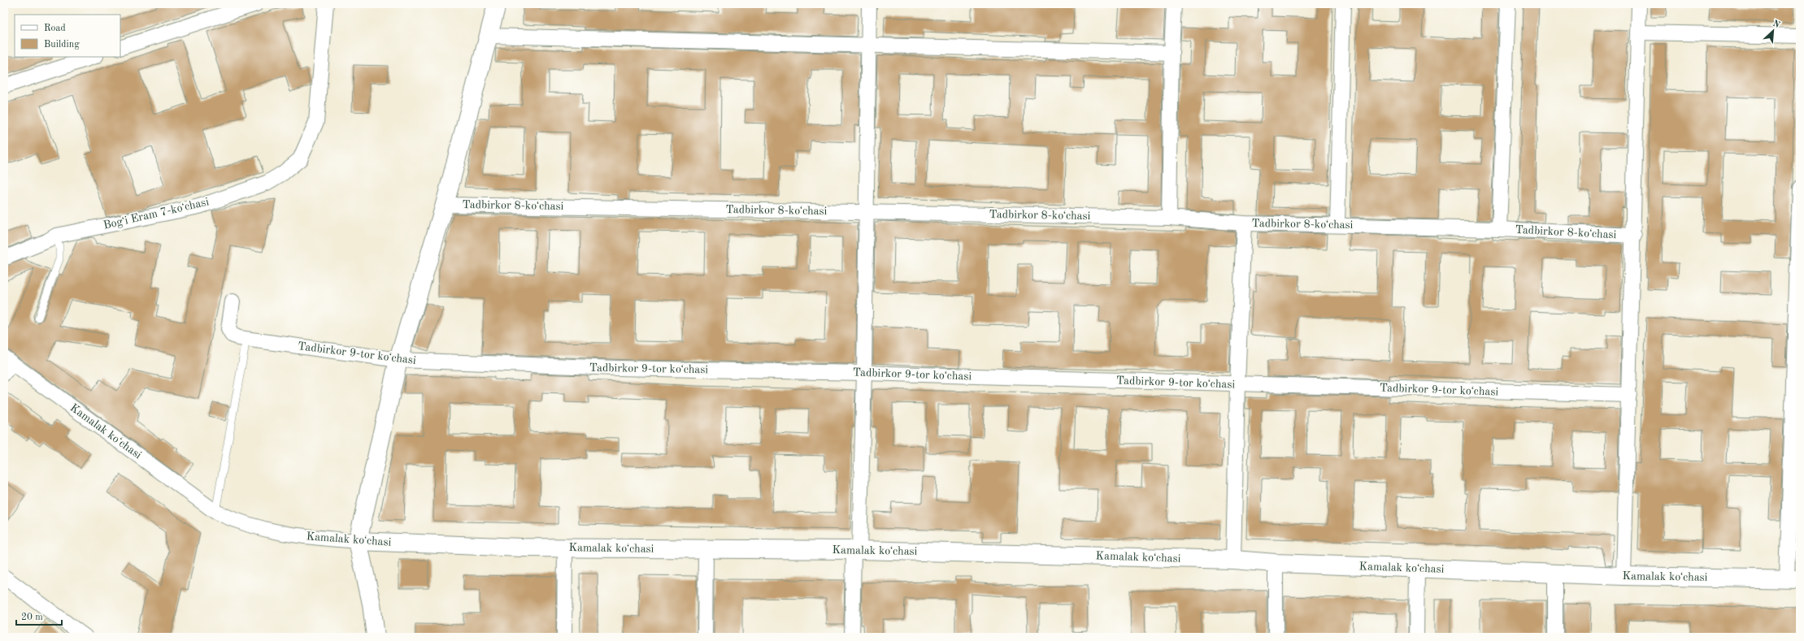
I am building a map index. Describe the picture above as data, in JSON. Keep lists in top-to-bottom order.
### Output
{
  "streets": {
    "street": [
      "Tadbirkor 8-koʻchasi",
      "Bogʻi Eram 7-koʻchasi",
      "Tadbirkor 9-tor koʻchasi",
      "Kamalak koʻchasi"
    ]
  },
  "legend": ["Road", "Building"],
  "scale_bar": "20 m",
  "north": "top right"
}
